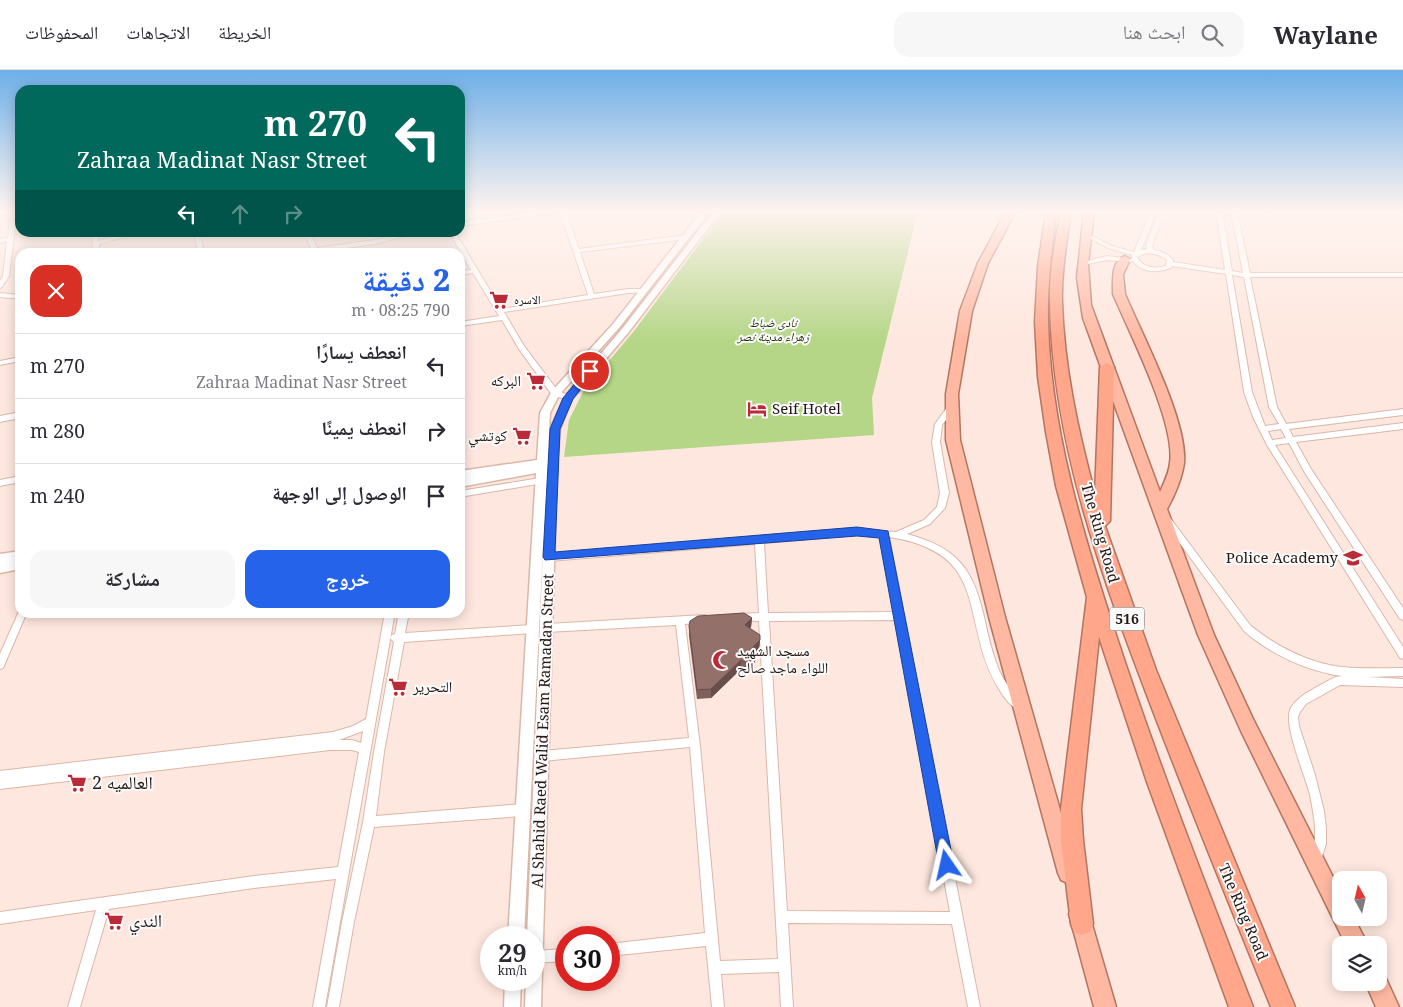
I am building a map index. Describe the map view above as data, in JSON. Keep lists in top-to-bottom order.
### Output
{
  "streets": {
    "highway": ["The Ring Road", "516"],
    "street": ["Al Shahid Raed Walid Esam Ramadan Street"]
  },
  "crossings": [
    ["The Ring Road", "516"]
  ],
  "parks": ["نادى ضباط زهراء مدينة نصر"],
  "places": {
    "supermarket": [
      "الاسره",
      "البركه",
      "كوتشي",
      "التحرير",
      "العالميه 2",
      "الندي"
    ],
    "hotel": ["Seif Hotel"],
    "school or university": ["Police Academy"],
    "mosque": ["مسجد الشهيد اللواء ماجد صالح"]
  },
  "north": "top",
  "page": {
    "header": "Waylane",
    "search": "ابحث هنا",
    "nav": ["الخريطة", "الاتجاهات", "المحفوظات"],
    "turn": ["270 m", "Zahraa Madinat Nasr Street"],
    "heading": ["2 دقيقة", "790 m · 08:25"],
    "list": [
      {
        "name": "انعطف يسارًا",
        "note": "Zahraa Madinat Nasr Street",
        "value": "270 m"
      },
      {
        "name": "انعطف يمينًا",
        "value": "280 m"
      },
      {
        "name": "الوصول إلى الوجهة",
        "value": "240 m"
      }
    ],
    "buttons": ["خروج", "مشاركة"],
    "speed": "29 km/h",
    "limit": "30"
  }
}
